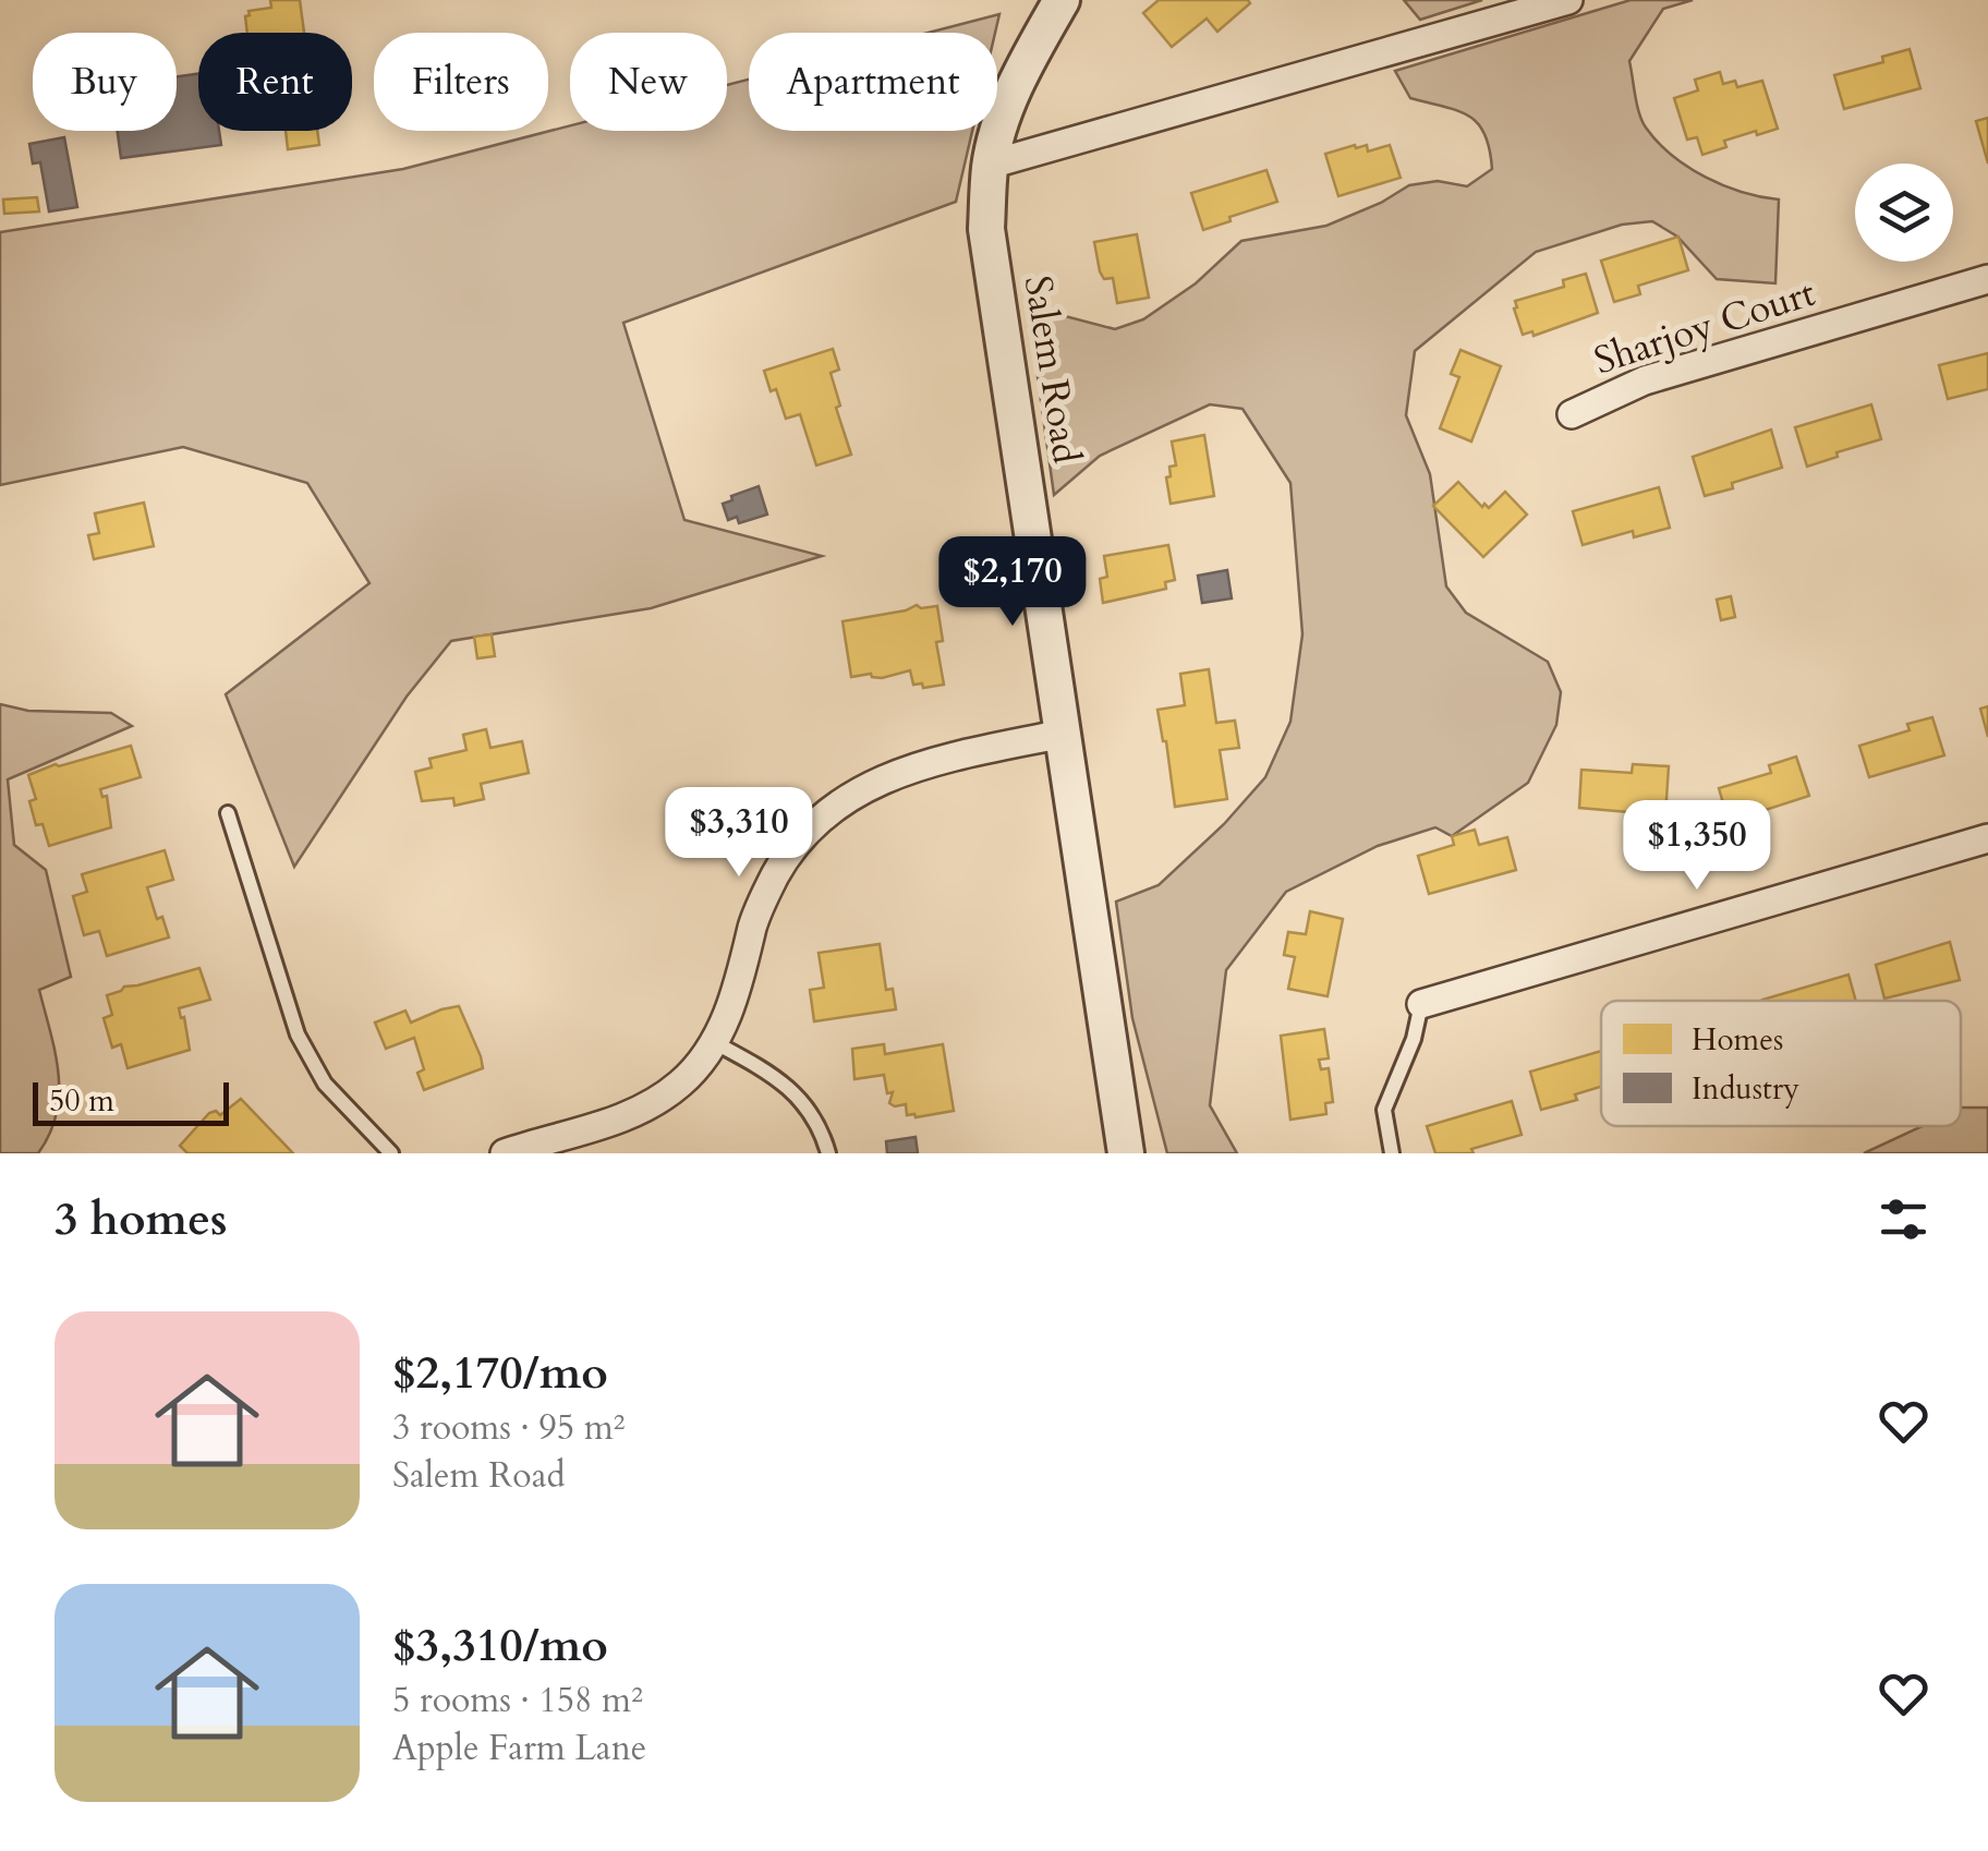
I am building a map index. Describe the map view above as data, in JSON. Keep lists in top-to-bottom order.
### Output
{
  "streets": {
    "street": ["Sharjoy Court", "Salem Road"]
  },
  "legend": ["Homes", "Industry"],
  "scale_bar": "50 m",
  "page": {
    "chip": [
      "Buy",
      "Rent",
      "Filters",
      "New",
      "Apartment"
    ],
    "price": ["$2,170", "$3,310", "$1,350"],
    "scale": "50 m",
    "heading": "3 homes",
    "list": [
      {
        "name": "$2,170/mo",
        "note": "3 rooms · 95 m² · Salem Road"
      },
      {
        "name": "$3,310/mo",
        "note": "5 rooms · 158 m² · Apple Farm Lane"
      }
    ]
  }
}
